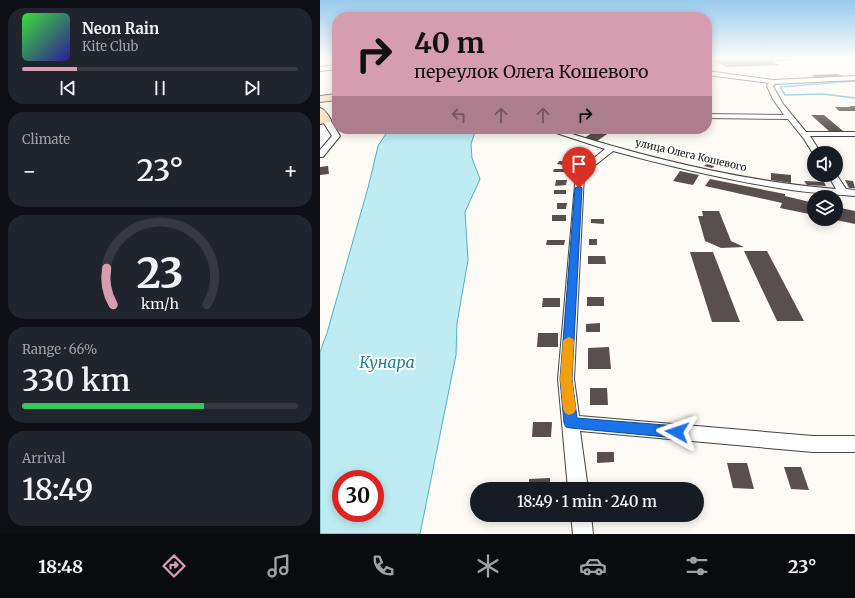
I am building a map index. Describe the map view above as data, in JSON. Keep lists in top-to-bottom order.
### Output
{
  "streets": {
    "street": ["улица Олега Кошевого"]
  },
  "water": ["Кунара"],
  "page": {
    "turn": ["40 m", "переулок Олега Кошевого"],
    "song": ["Neon Rain", "Kite Club"],
    "tile": [
      "Climate",
      ["Range · 66%", "330 km"],
      ["Arrival", "18:49"]
    ],
    "heat": ["−", "23°", "+"],
    "limit": "30",
    "trip": "18:49 · 1 min · 240 m",
    "tabs": ["18:48", "23°"],
    "gauge": ["23", "km/h"]
  }
}
